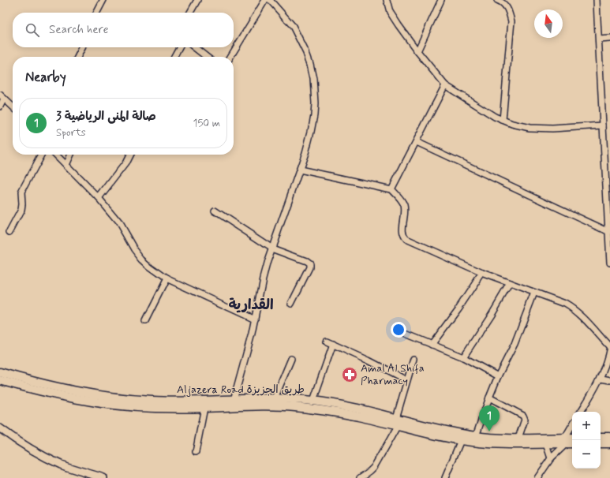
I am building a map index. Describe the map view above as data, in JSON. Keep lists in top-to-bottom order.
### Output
{
  "streets": {
    "main road": ["Aljazera Road طريق الجزيزة"]
  },
  "districts": ["القدارية"],
  "places": {
    "pharmacy": ["Amal Al Shifa Pharmacy"]
  },
  "north": "top",
  "page": {
    "search": "Search here",
    "heading": "Nearby",
    "list": [
      {
        "mark": "1",
        "name": "صالة المنى الرياضية 3",
        "note": "Sports",
        "value": "150 m"
      }
    ],
    "pins": "1",
    "map_buttons": ["+", "−"]
  }
}
